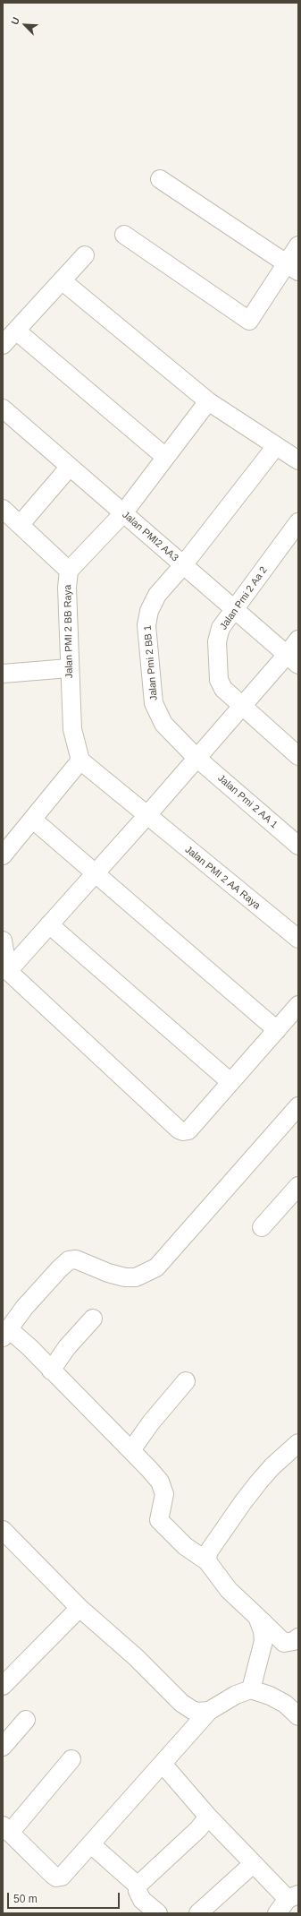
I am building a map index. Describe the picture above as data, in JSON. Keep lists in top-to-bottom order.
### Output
{
  "streets": {
    "street": [
      "Jalan PMI2 AA3",
      "Jalan Pmi 2 Aa 2",
      "Jalan PMI 2 BB Raya",
      "Jalan Pmi 2 BB 1",
      "Jalan Pmi 2 AA 1",
      "Jalan PMI 2 AA Raya"
    ]
  },
  "crossings": [
    ["Jalan PMI2 AA3", "Jalan Pmi 2 Aa 2"],
    ["Jalan PMI2 AA3", "Jalan PMI 2 BB Raya"],
    ["Jalan PMI2 AA3", "Jalan Pmi 2 BB 1"],
    ["Jalan Pmi 2 BB 1", "Jalan Pmi 2 AA 1"]
  ],
  "scale_bar": "50 m",
  "north": "top left"
}
